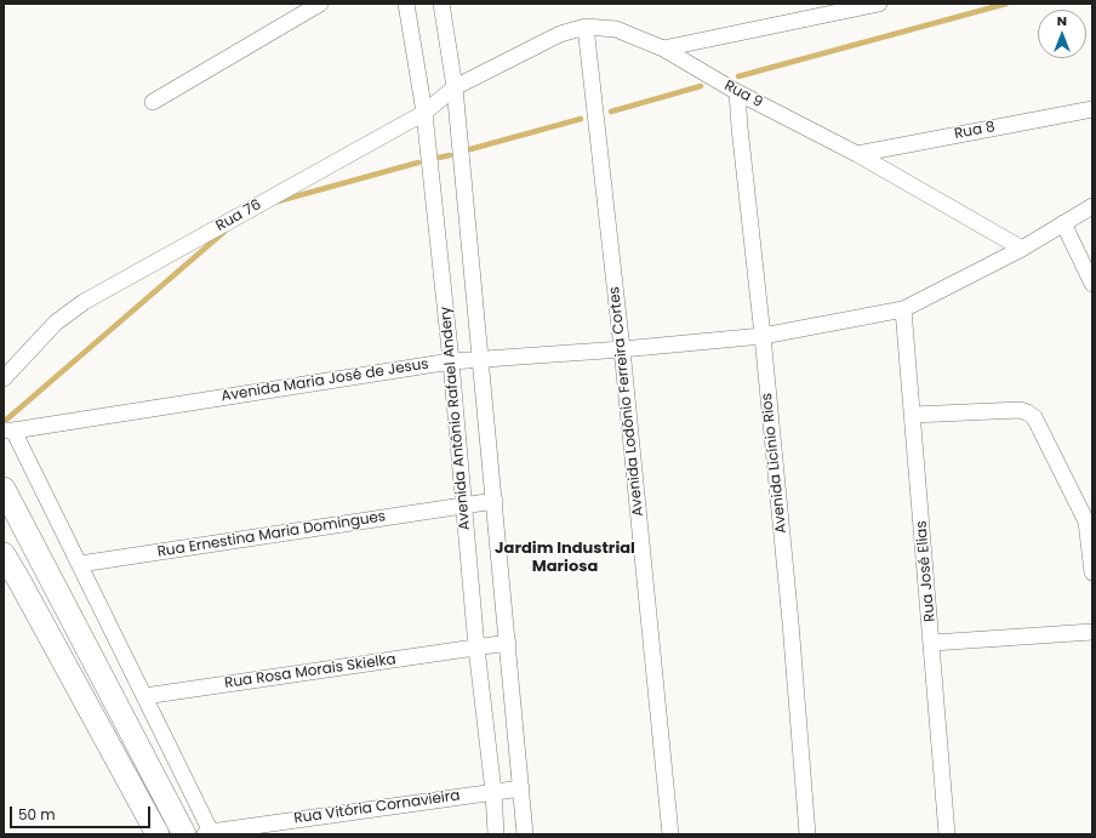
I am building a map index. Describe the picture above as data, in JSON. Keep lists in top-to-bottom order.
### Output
{
  "streets": {
    "street": [
      "Rua 9",
      "Rua 8",
      "Rua 76",
      "Avenida Maria José de Jesus",
      "Avenida Lodônio Ferreira Cortes",
      "Avenida Antônio Rafael Andery",
      "Avenida Licínio Rios",
      "Rua Ernestina Maria Domingues",
      "Rua José Elias",
      "Rua Rosa Morais Skielka",
      "Rua Vitória Cornavieira"
    ]
  },
  "crossings": [
    ["Rua 9", "Rua 8"],
    ["Rua 9", "Rua 76"],
    ["Rua 9", "Avenida Maria José de Jesus"],
    ["Rua 9", "Avenida Lodônio Ferreira Cortes"],
    ["Rua 9", "Avenida Antônio Rafael Andery"],
    ["Rua 9", "Avenida Licínio Rios"],
    ["Rua 76", "Avenida Antônio Rafael Andery"],
    ["Avenida Maria José de Jesus", "Avenida Lodônio Ferreira Cortes"],
    ["Avenida Maria José de Jesus", "Avenida Antônio Rafael Andery"],
    ["Avenida Maria José de Jesus", "Avenida Licínio Rios"],
    ["Avenida Maria José de Jesus", "Rua José Elias"],
    ["Avenida Antônio Rafael Andery", "Rua Ernestina Maria Domingues"],
    ["Avenida Antônio Rafael Andery", "Rua Rosa Morais Skielka"],
    ["Avenida Antônio Rafael Andery", "Rua Vitória Cornavieira"]
  ],
  "districts": ["Jardim Industrial Mariosa"],
  "scale_bar": "50 m",
  "north": "top"
}
